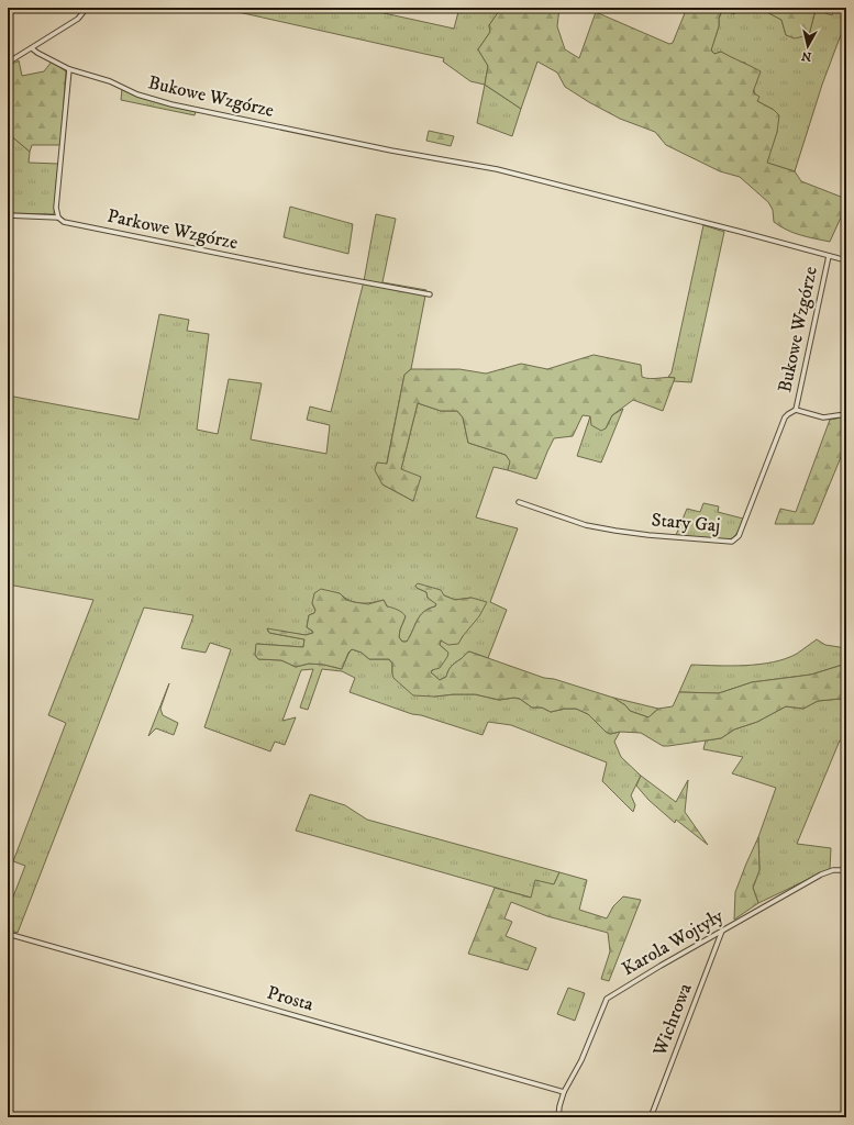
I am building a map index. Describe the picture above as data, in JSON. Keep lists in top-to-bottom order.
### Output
{
  "streets": {
    "street": [
      "Bukowe Wzgórze",
      "Parkowe Wzgórze",
      "Stary Gaj",
      "Karola Wojtyły",
      "Prosta",
      "Wichrowa"
    ]
  },
  "crossings": [
    ["Bukowe Wzgórze", "Stary Gaj"],
    ["Karola Wojtyły", "Prosta"],
    ["Karola Wojtyły", "Wichrowa"]
  ],
  "north": "bottom"
}
